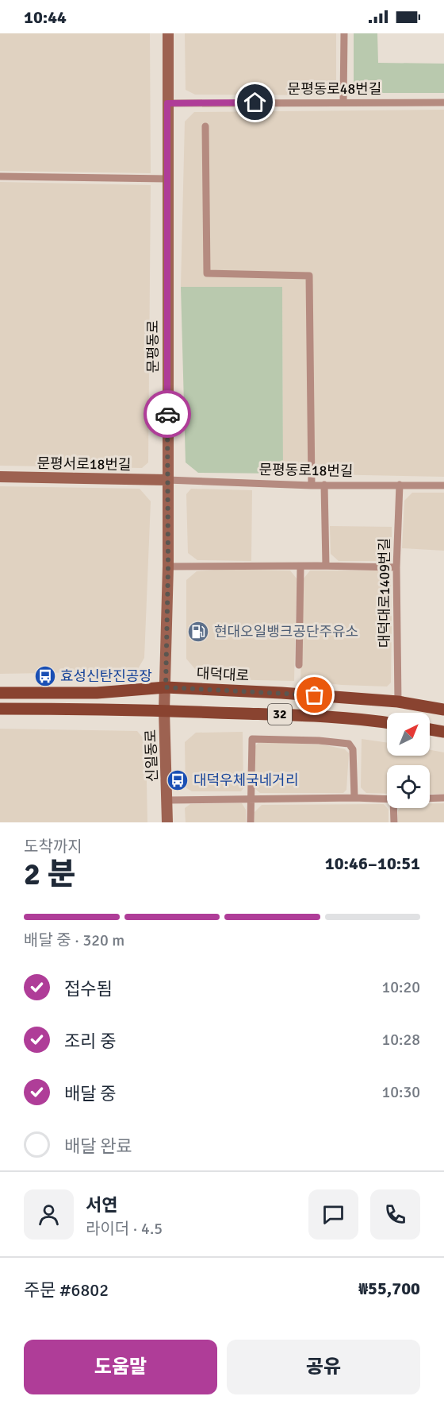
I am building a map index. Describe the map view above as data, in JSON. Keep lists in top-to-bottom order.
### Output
{
  "streets": {
    "main road": [
      "문평동로",
      "문평서로18번길",
      "대덕대로",
      "32",
      "신일동로"
    ],
    "street": ["문평동로48번길", "문평동로18번길", "대덕대로1409번길"]
  },
  "crossings": [
    ["문평동로48번길", "문평동로"],
    ["문평동로", "문평서로18번길"],
    ["문평동로", "문평동로18번길"],
    ["문평동로", "대덕대로"],
    ["문평동로", "신일동로"],
    ["문평서로18번길", "문평동로18번길"],
    ["문평동로18번길", "대덕대로1409번길"],
    ["대덕대로1409번길", "대덕대로"],
    ["대덕대로", "신일동로"],
    ["32", "신일동로"]
  ],
  "places": {
    "fuel station": ["현대오일뱅크공단주유소"],
    "bus stop": ["효성신탄진공장", "대덕우체국네거리"]
  },
  "north": "top right",
  "page": {
    "status": "10:44",
    "heading": ["2 분", "도착까지", "10:46–10:51"],
    "panel": [
      "서연",
      "라이더 · 4.5",
      "주문 #6802",
      "₩55,700"
    ],
    "bar": "배달 중 · 320 m",
    "list": [
      ["접수됨", "10:20"],
      ["조리 중", "10:28"],
      ["배달 중", "10:30"],
      "배달 완료"
    ],
    "buttons": ["도움말", "공유"]
  }
}
